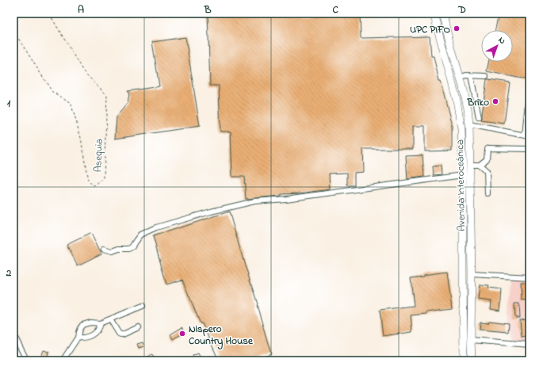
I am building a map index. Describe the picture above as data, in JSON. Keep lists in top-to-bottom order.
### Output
{
  "streets": {
    "highway": ["Avenida Interoceánica"],
    "path": ["Asequia"]
  },
  "places": ["UPC PIFO", "Briko", "Nispero Country House"],
  "north": "top right",
  "grid": {
    "columns": [
      "A",
      "B",
      "C",
      "D"
    ],
    "rows": ["1", "2"]
  }
}
